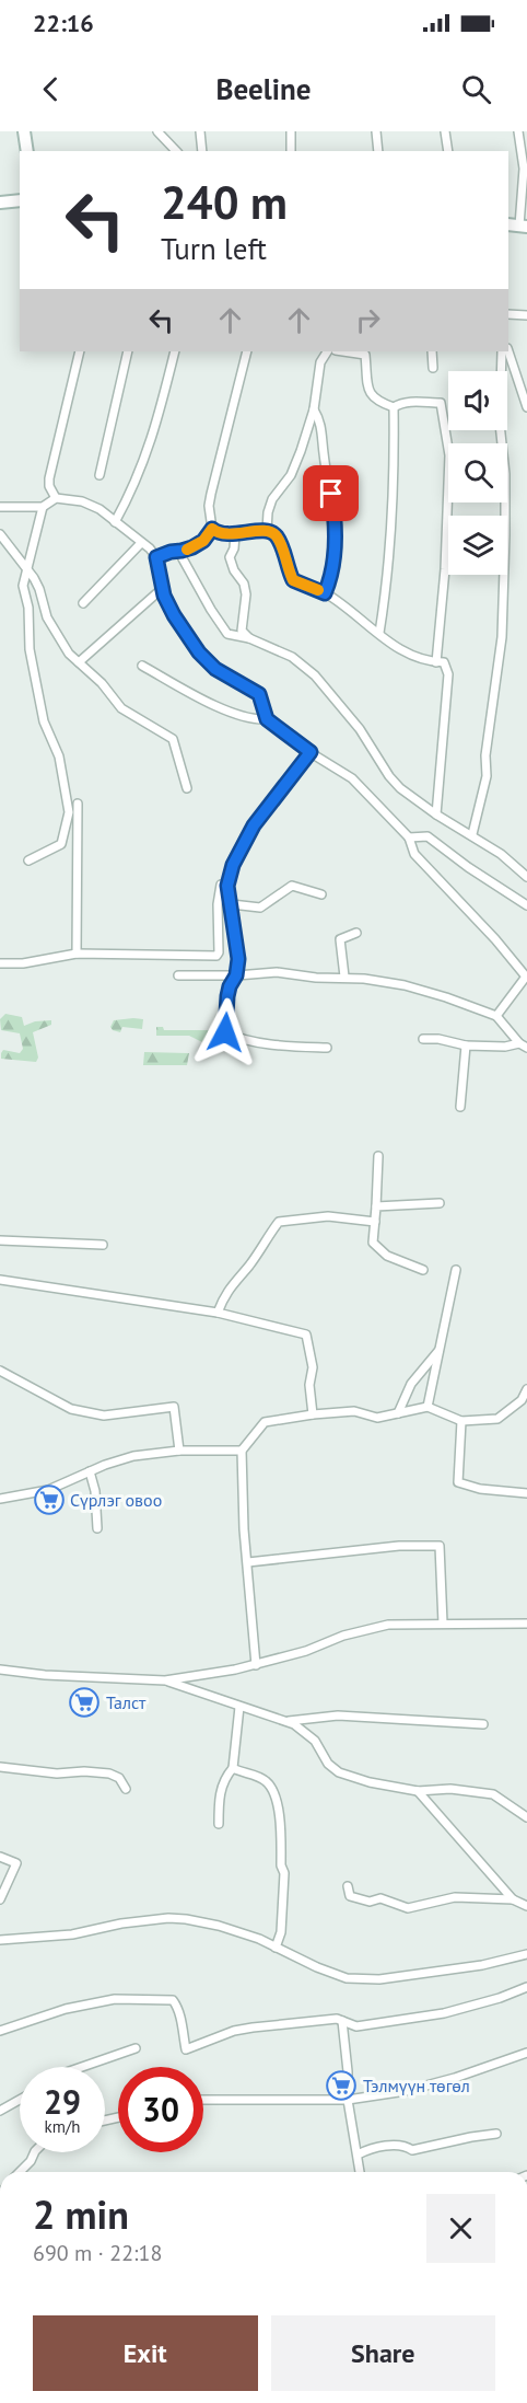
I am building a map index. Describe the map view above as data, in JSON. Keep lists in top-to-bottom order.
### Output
{
  "places": {
    "supermarket": ["Сүрлэг овоо", "Талст", "Тэлмүүн төгөл"]
  },
  "page": {
    "status": "22:16",
    "header": "Beeline",
    "turn": ["240 m", "Turn left"],
    "speed": "29 km/h",
    "limit": "30",
    "heading": ["2 min", "690 m · 22:18"],
    "buttons": ["Exit", "Share"]
  }
}
